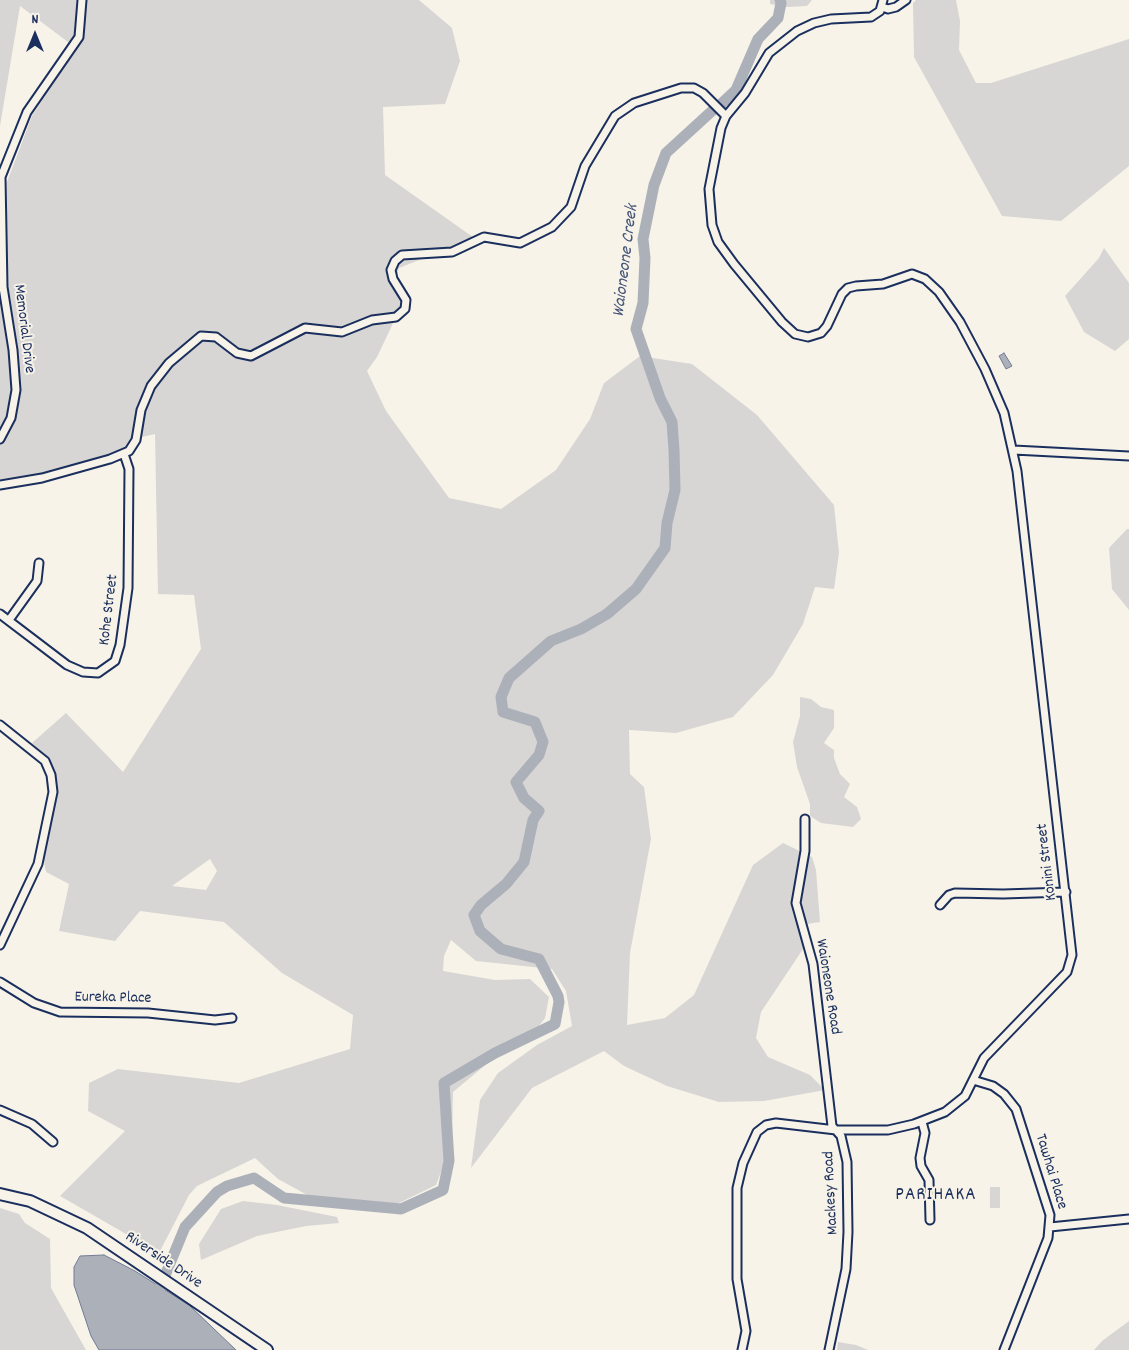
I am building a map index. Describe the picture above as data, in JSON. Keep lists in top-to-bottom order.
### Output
{
  "streets": {
    "main road": ["Riverside Drive"],
    "street": [
      "Memorial Drive",
      "Kohe Street",
      "Konini Street",
      "Waioneone Road",
      "Eureka Place",
      "Tawhai Place",
      "Mackesy Road"
    ]
  },
  "crossings": [
    ["Konini Street", "Waioneone Road"],
    ["Konini Street", "Tawhai Place"],
    ["Konini Street", "Mackesy Road"],
    ["Waioneone Road", "Mackesy Road"]
  ],
  "districts": ["PARIHAKA"],
  "water": ["Waioneone Creek"],
  "north": "top"
}
